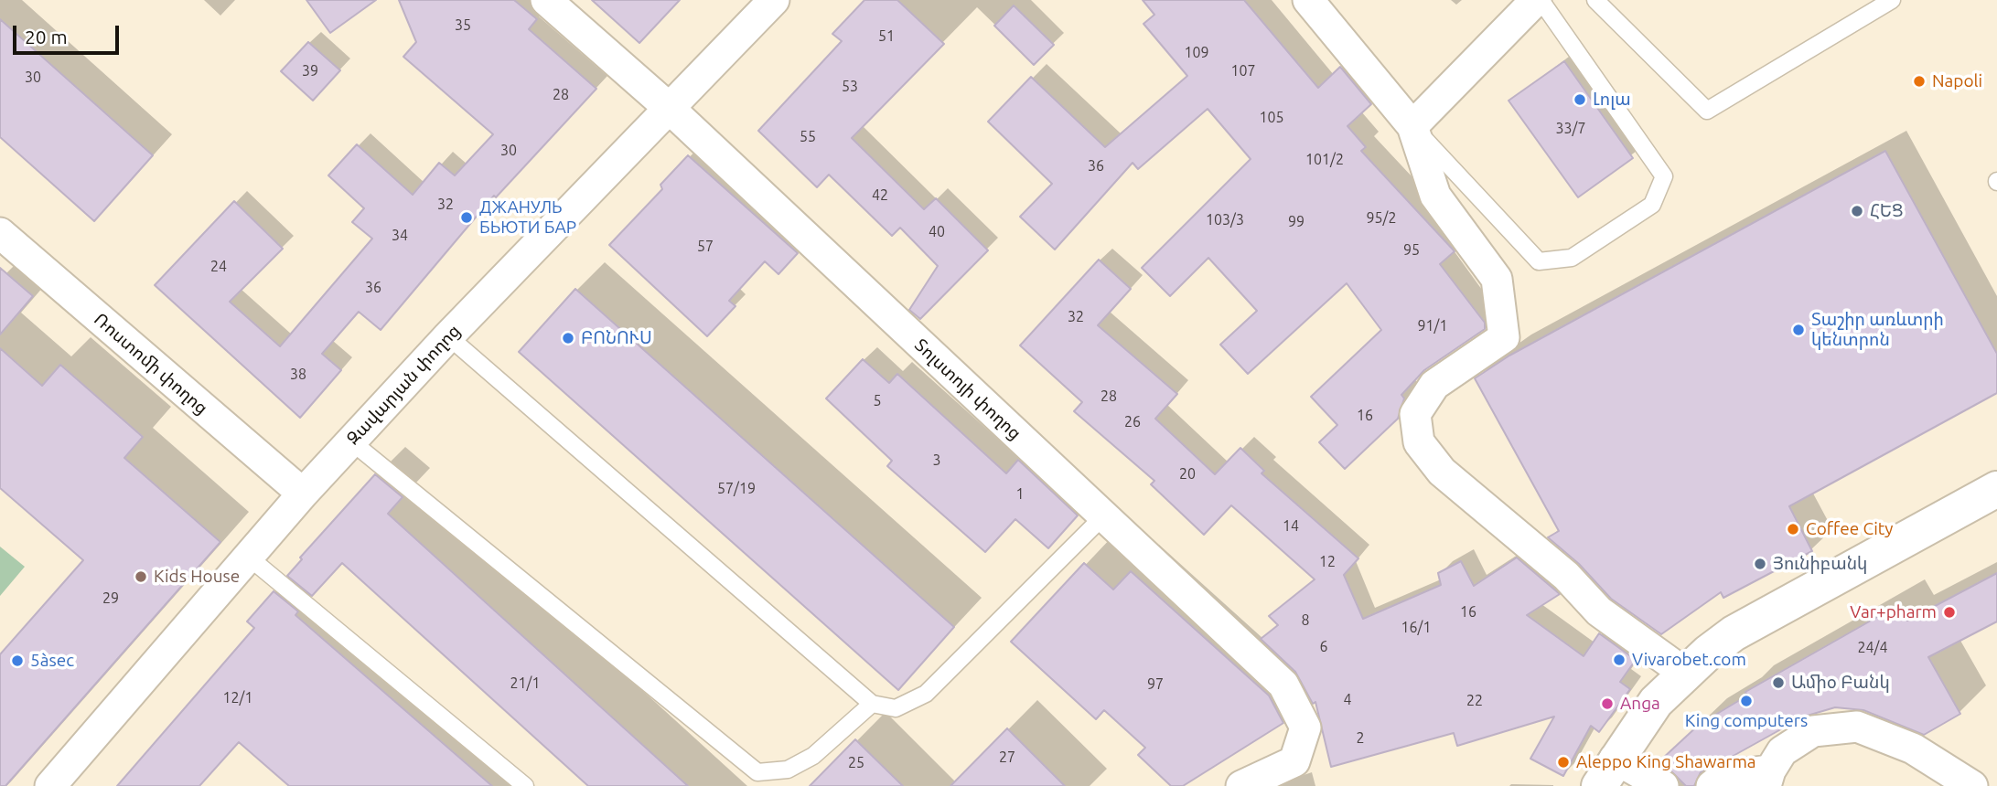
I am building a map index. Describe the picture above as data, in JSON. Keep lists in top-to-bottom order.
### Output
{
  "streets": {
    "street": ["Ռոստոմի փողոց", "Զավարյան փողոց", "Տոլստոյի փողոց"]
  },
  "crossings": [
    ["Ռոստոմի փողոց", "Զավարյան փողոց"],
    ["Զավարյան փողոց", "Տոլստոյի փողոց"]
  ],
  "places": [
    "Napoli",
    "Լոլա",
    "ՀԵՑ",
    "ДЖАНУЛЬ БЬЮТИ БАР",
    "Տաշիր առևտրի կենտրոն",
    "ԲՈՆՈՒՍ",
    "Coffee City",
    "Յունիբանկ",
    "Kids House",
    "Var+pharm",
    "Vivarobet.com",
    "5àsec",
    "Ամիօ Բանկ",
    "King computers",
    "Anga",
    "Aleppo King Shawarma"
  ],
  "house_numbers": [
    "35",
    "51",
    "109",
    "39",
    "107",
    "30",
    "53",
    "28",
    "105",
    "33/7",
    "55",
    "30",
    "101/2",
    "36",
    "42",
    "32",
    "95/2",
    "103/3",
    "99",
    "40",
    "34",
    "57",
    "95",
    "24",
    "36",
    "32",
    "91/1",
    "38",
    "28",
    "5",
    "16",
    "26",
    "3",
    "20",
    "57/19",
    "1",
    "14",
    "12",
    "29",
    "16",
    "8",
    "16/1",
    "6",
    "24/4",
    "21/1",
    "97",
    "12/1",
    "4",
    "22",
    "2",
    "27",
    "25"
  ],
  "scale_bar": "20 m"
}
